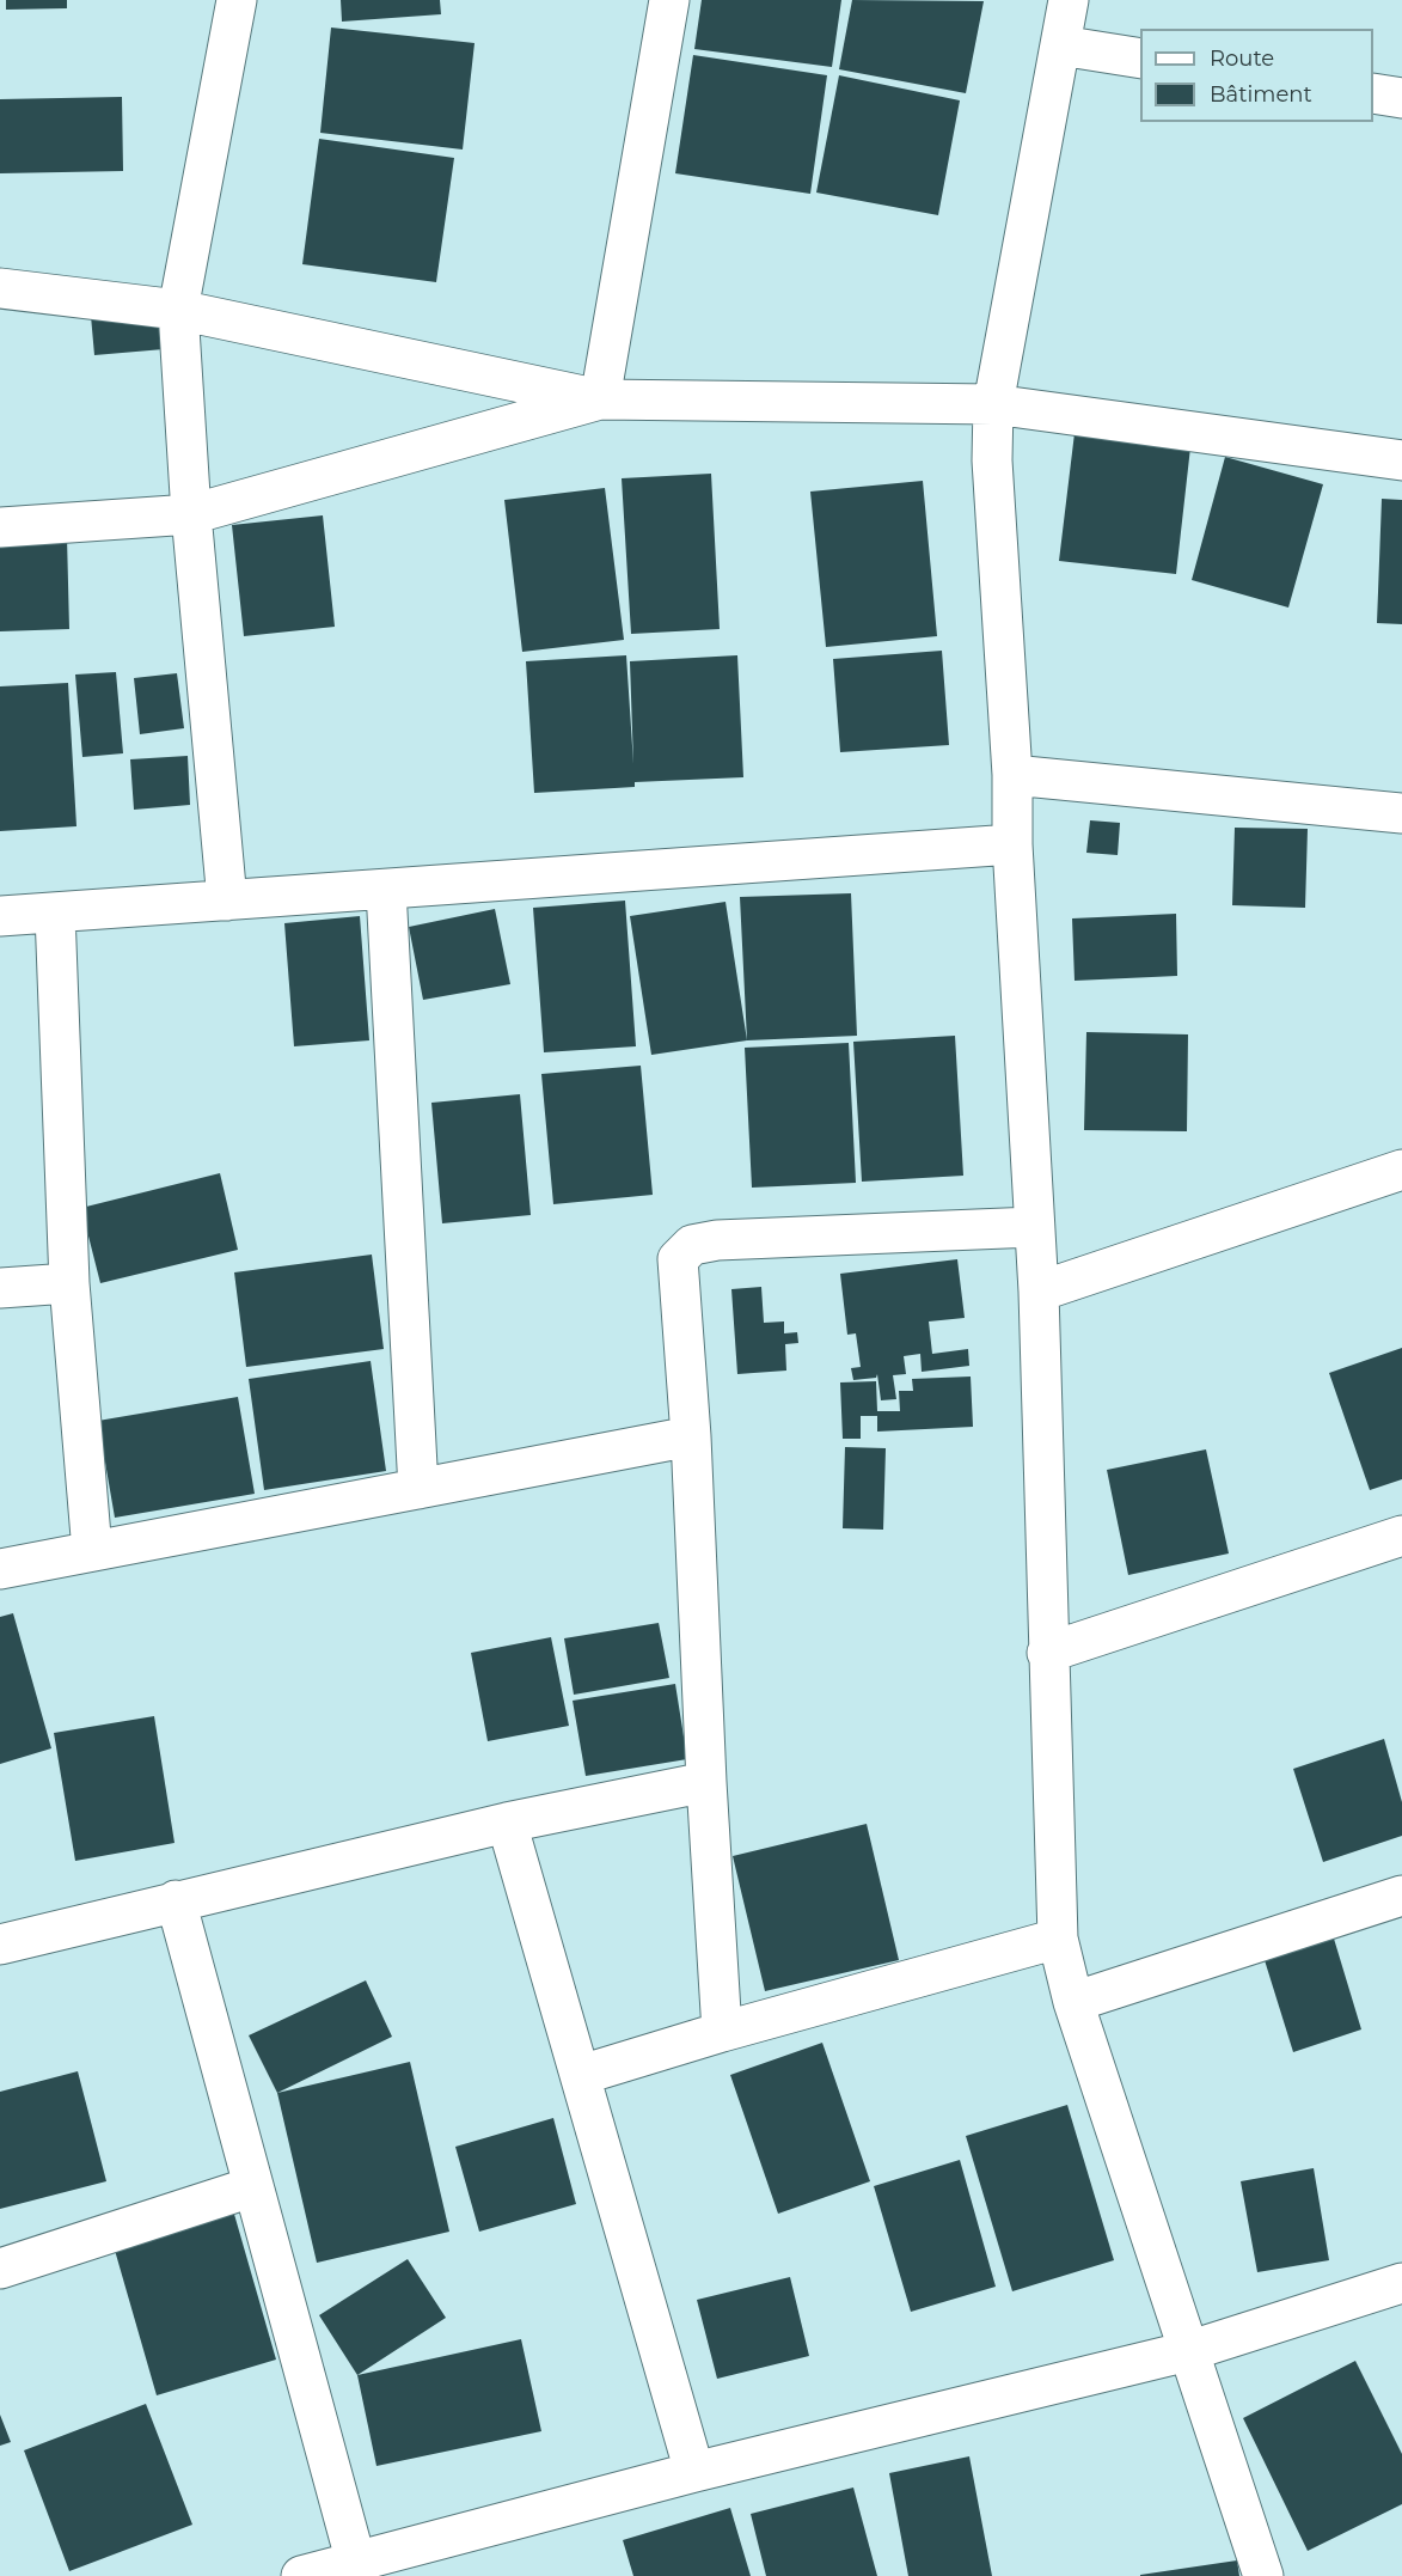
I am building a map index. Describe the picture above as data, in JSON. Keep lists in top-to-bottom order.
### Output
{
  "legend": ["Route", "Bâtiment"]
}
